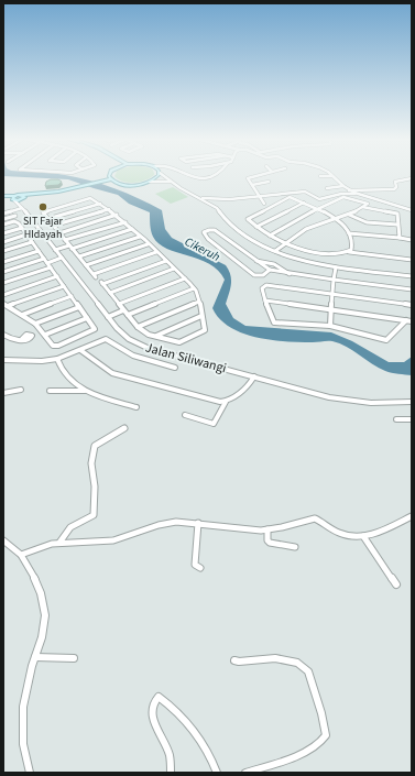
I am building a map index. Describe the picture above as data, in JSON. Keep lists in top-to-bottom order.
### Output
{
  "streets": {
    "street": ["Jalan Siliwangi"]
  },
  "water": ["Cikeruh"],
  "places": ["SIT Fajar HIdayah"]
}
